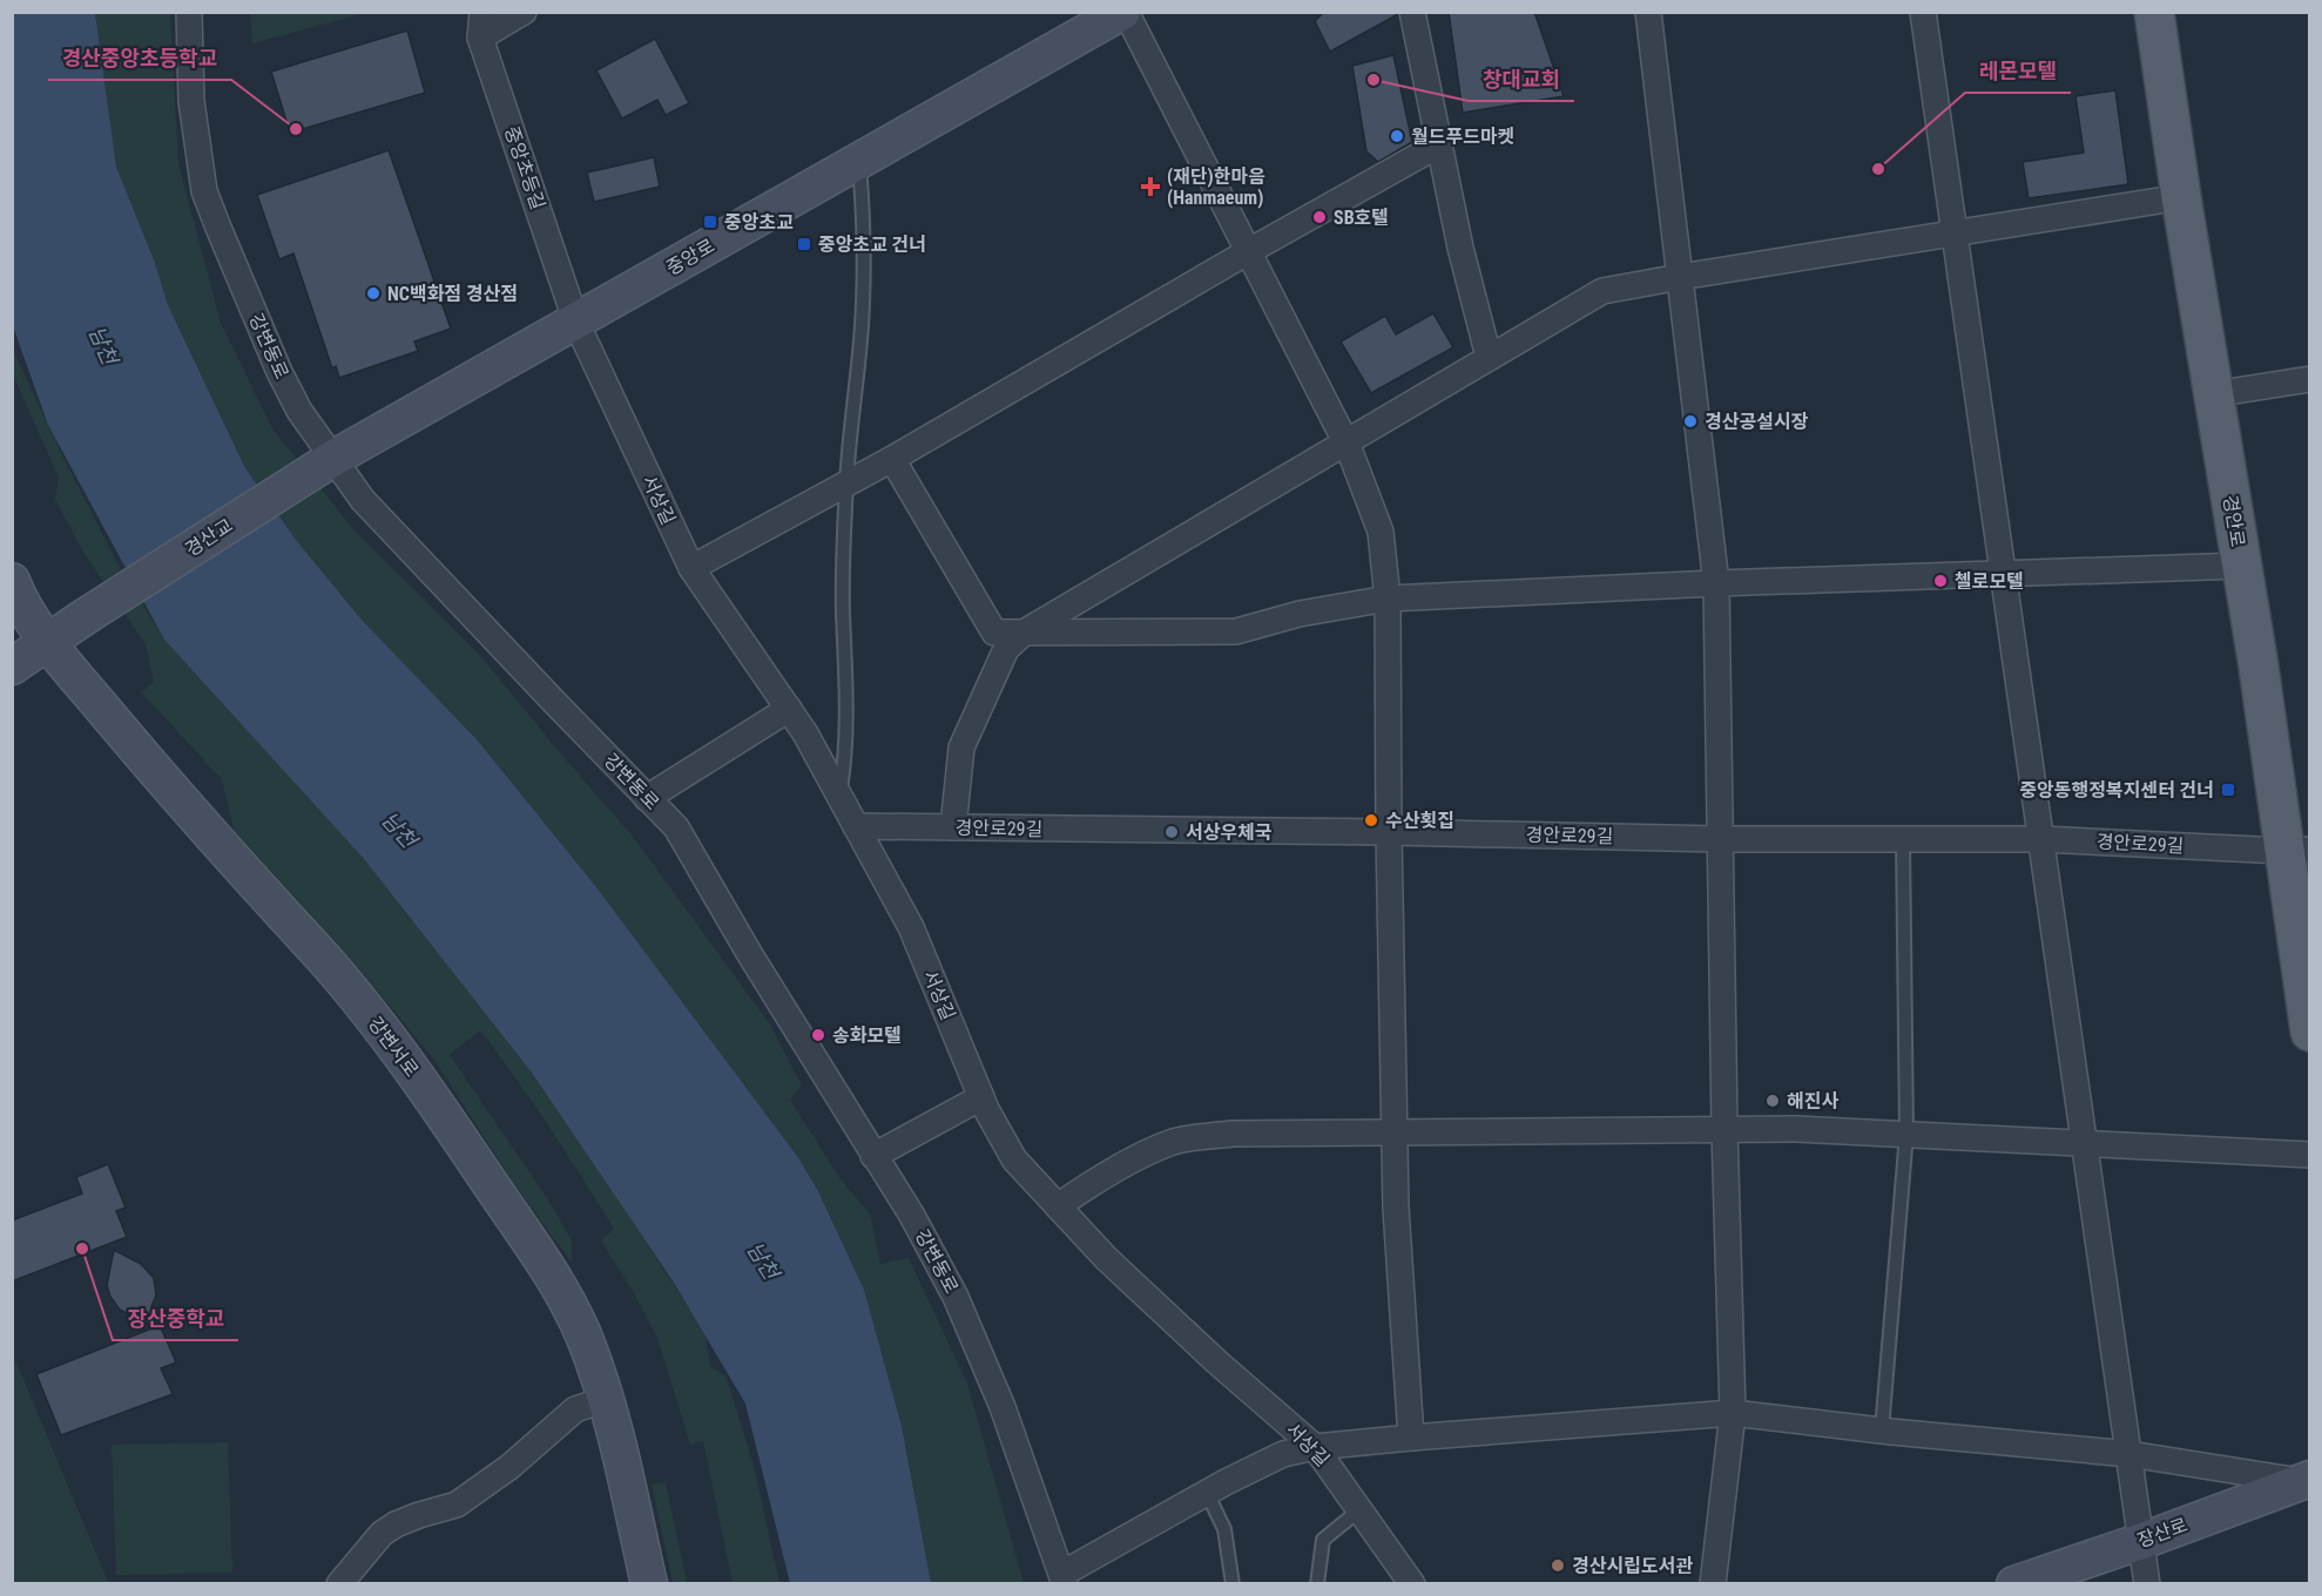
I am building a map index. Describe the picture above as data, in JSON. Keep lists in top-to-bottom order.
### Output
{
  "streets": {
    "main road": ["경안로"],
    "street": [
      "중앙초등길",
      "중앙로",
      "강변동로",
      "서상길",
      "경산교",
      "경안로29길",
      "강변서로",
      "장산로"
    ]
  },
  "crossings": [
    ["중앙초등길", "중앙로"],
    ["중앙초등길", "서상길"],
    ["중앙로", "강변동로"],
    ["중앙로", "서상길"],
    ["중앙로", "경산교"],
    ["강변동로", "경산교"],
    ["서상길", "경안로29길"],
    ["경안로", "경안로29길"],
    ["경산교", "강변서로"]
  ],
  "water": ["남천"],
  "places": {
    "other": [
      "창대교회",
      "경산중앙초등학교",
      "월드푸드마켓",
      "레몬모텔",
      "SB호텔",
      "NC백화점 경산점",
      "경산공설시장",
      "첼로모텔",
      "수산횟집",
      "서상우체국",
      "송화모텔",
      "해진사",
      "장산중학교",
      "경산시립도서관"
    ],
    "health": ["(재단)한마음 (Hanmaeum)"],
    "transit": ["중앙초교", "중앙초교 건너", "중앙동행정복지센터 건너"]
  }
}
